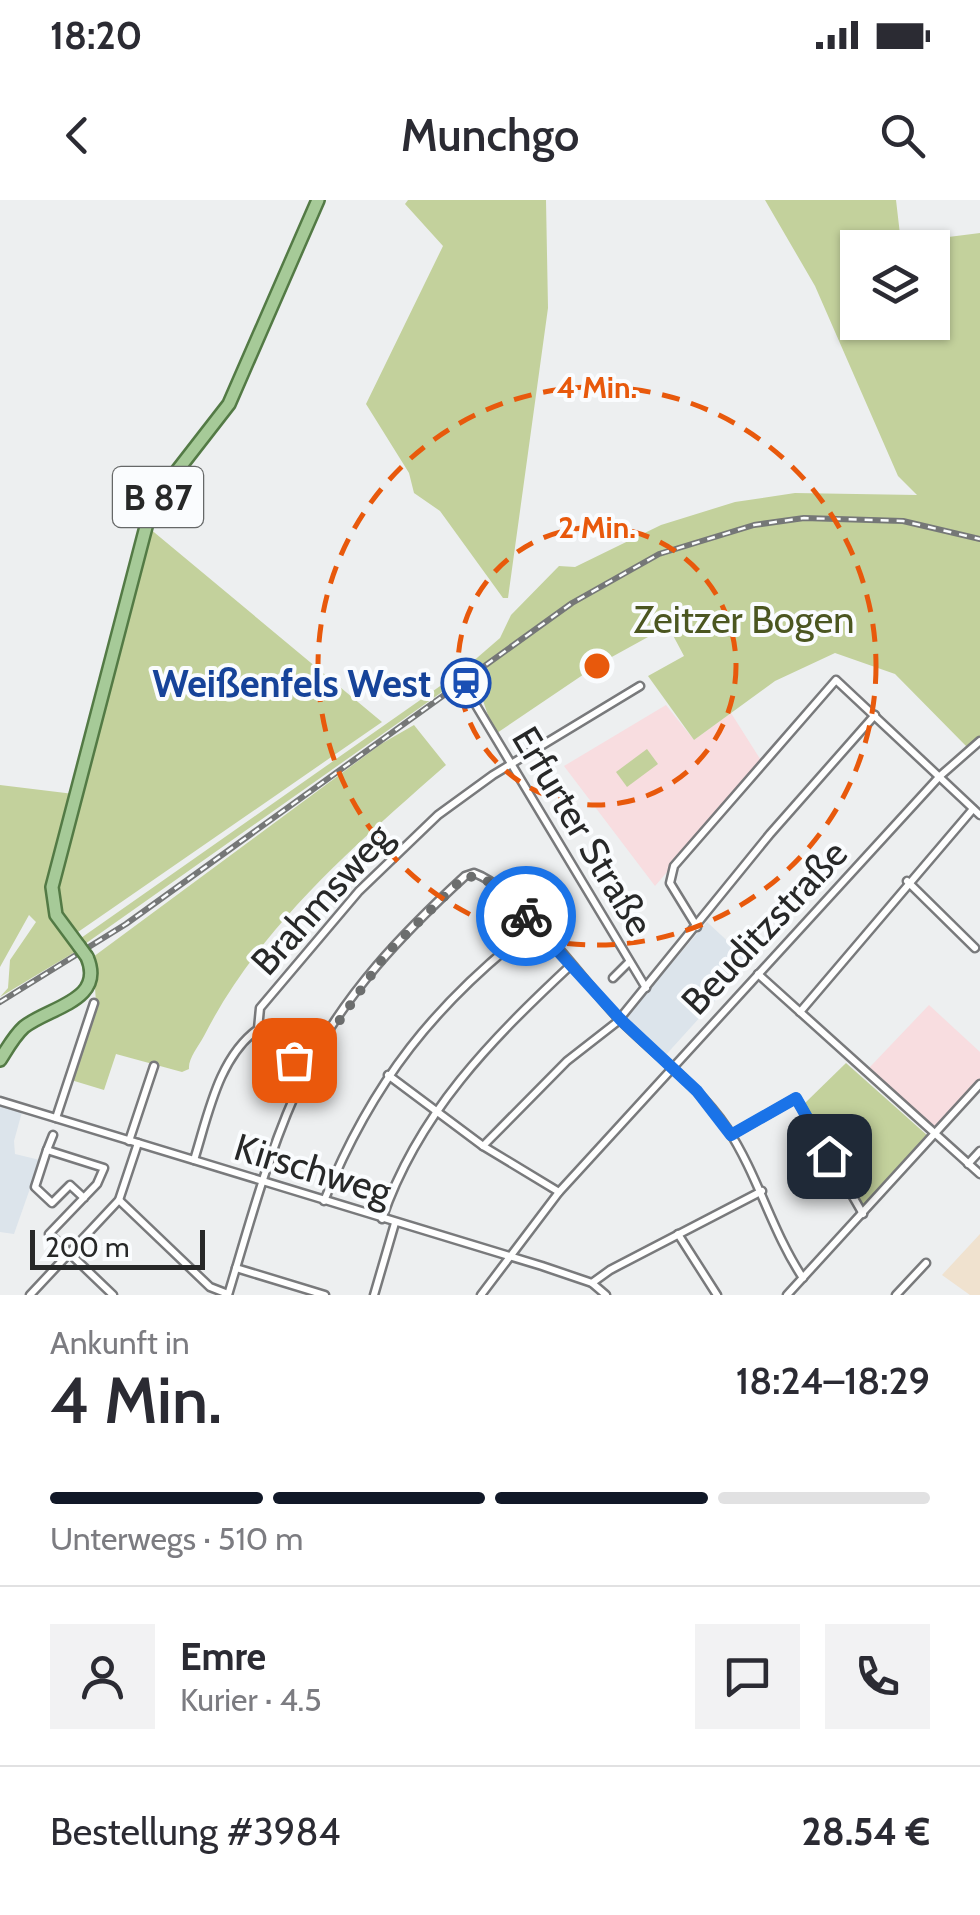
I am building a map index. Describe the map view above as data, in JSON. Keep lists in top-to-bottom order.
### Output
{
  "streets": {
    "main road": ["B 87"],
    "street": [
      "Erfurter Straße",
      "Brahmsweg",
      "Beuditzstraße",
      "Kirschweg"
    ]
  },
  "crossings": [
    ["Erfurter Straße", "Brahmsweg"],
    ["Brahmsweg", "Kirschweg"],
    ["Beuditzstraße", "Kirschweg"]
  ],
  "parks": ["Zeitzer Bogen"],
  "places": {
    "station": ["Weißenfels West"]
  },
  "scale_bar": "200 m",
  "page": {
    "status": "18:20",
    "header": "Munchgo",
    "scale": "200 m",
    "heading": ["4 Min.", "Ankunft in", "18:24–18:29"],
    "panel": [
      "Emre",
      "Kurier · 4.5",
      "Bestellung #3984",
      "28.54 €"
    ],
    "bar": "Unterwegs · 510 m"
  },
  "rings": ["4 Min.", "2 Min."]
}
